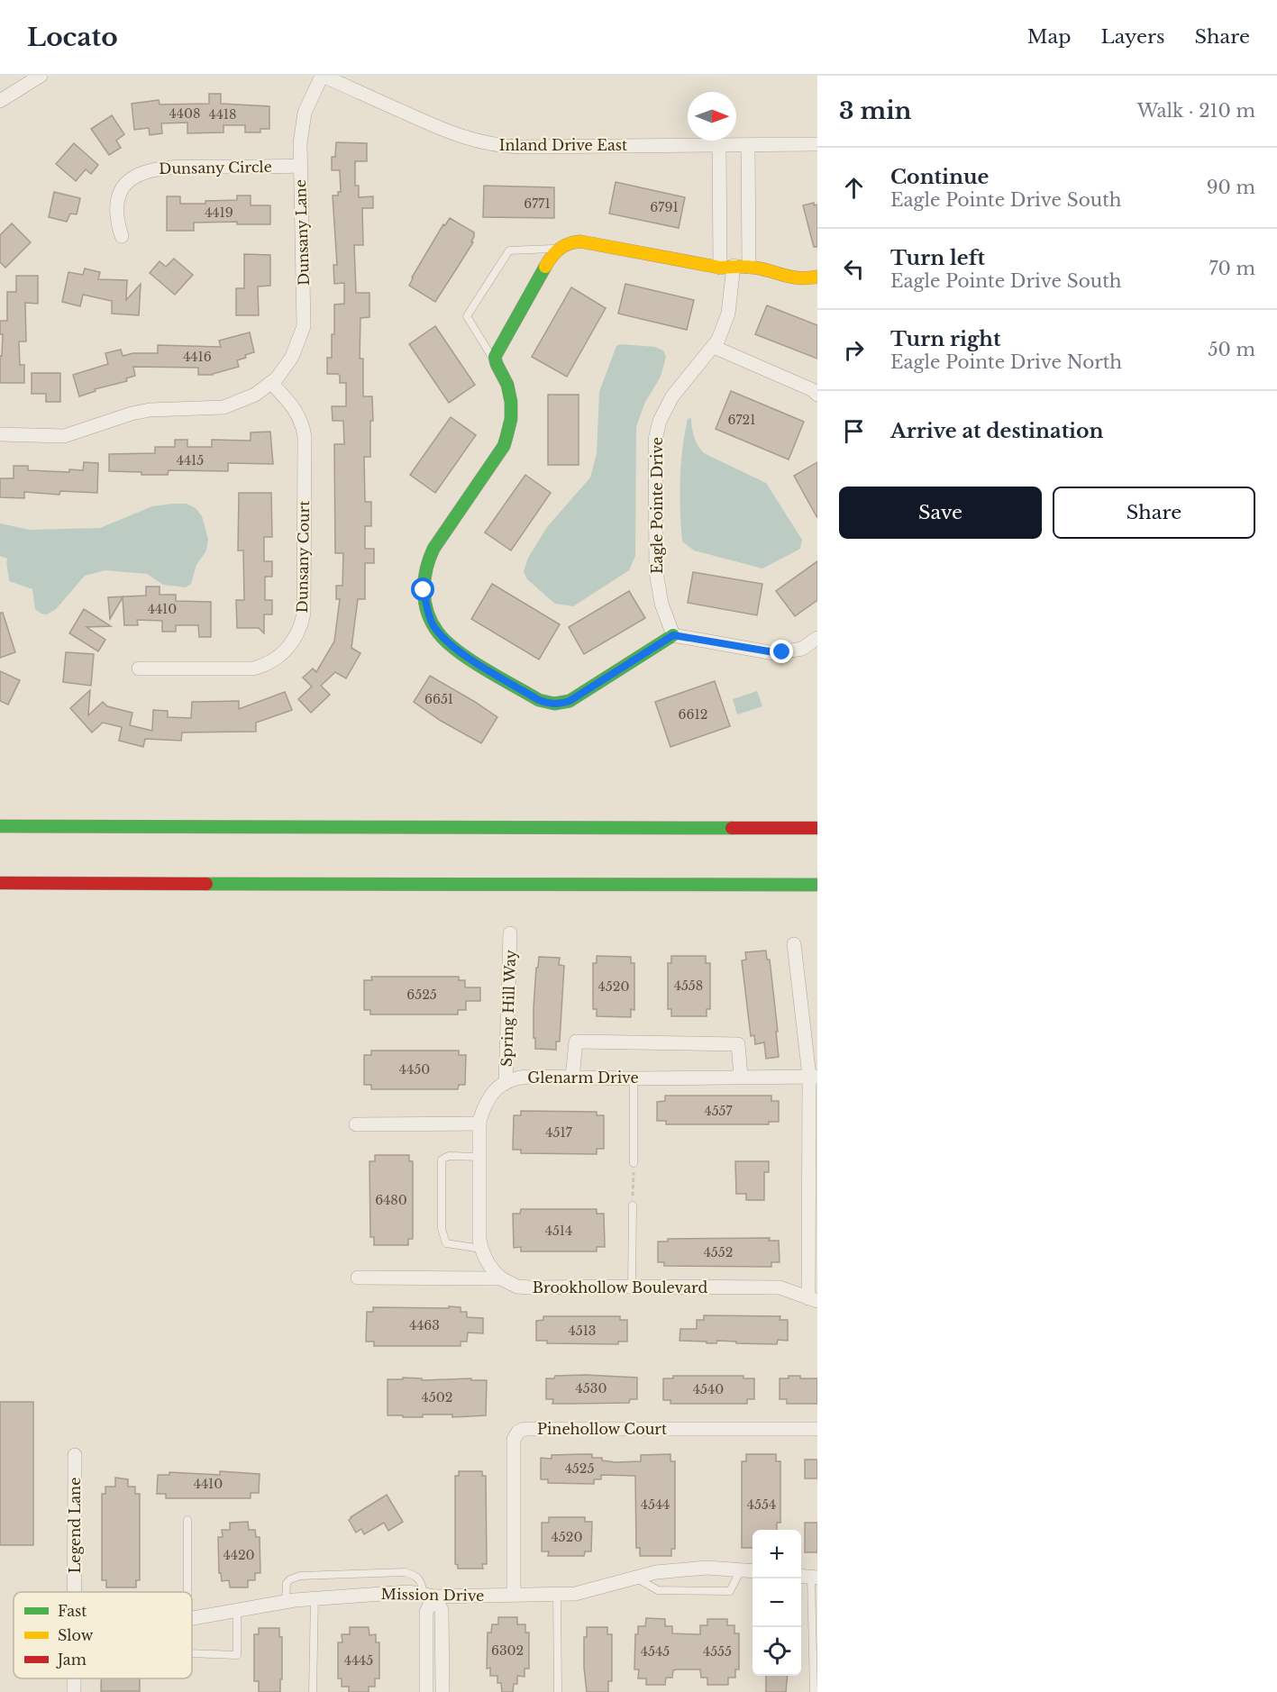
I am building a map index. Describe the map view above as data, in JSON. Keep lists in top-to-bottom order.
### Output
{
  "streets": {
    "street": [
      "Inland Drive East",
      "Dunsany Circle",
      "Dunsany Lane",
      "Eagle Pointe Drive",
      "Dunsany Court",
      "Spring Hill Way",
      "Glenarm Drive",
      "Brookhollow Boulevard",
      "Pinehollow Court",
      "Legend Lane",
      "Mission Drive"
    ]
  },
  "crossings": [
    ["Inland Drive East", "Dunsany Lane"],
    ["Inland Drive East", "Eagle Pointe Drive"],
    ["Dunsany Circle", "Dunsany Lane"],
    ["Dunsany Lane", "Dunsany Court"],
    ["Spring Hill Way", "Glenarm Drive"],
    ["Glenarm Drive", "Brookhollow Boulevard"],
    ["Pinehollow Court", "Mission Drive"]
  ],
  "house_numbers": [
    "4408",
    "4418",
    "6771",
    "6791",
    "4419",
    "4416",
    "6721",
    "4415",
    "4410",
    "6651",
    "6612",
    "4558",
    "4520",
    "6525",
    "4450",
    "4557",
    "4517",
    "6480",
    "4514",
    "4552",
    "4463",
    "4513",
    "4530",
    "4540",
    "4502",
    "4525",
    "4410",
    "4544",
    "4554",
    "4520",
    "4420",
    "6302",
    "4545",
    "4555",
    "4445"
  ],
  "legend": ["Fast", "Slow", "Jam"],
  "north": "right",
  "page": {
    "header": "Locato",
    "nav": ["Map", "Layers", "Share"],
    "heading": ["3 min", "Walk · 210 m"],
    "list": [
      ["Continue", "Eagle Pointe Drive South", "90 m"],
      ["Turn left", "Eagle Pointe Drive South", "70 m"],
      ["Turn right", "Eagle Pointe Drive North", "50 m"],
      "Arrive at destination"
    ],
    "buttons": ["Save", "Share"],
    "map_buttons": ["+", "−"]
  }
}
